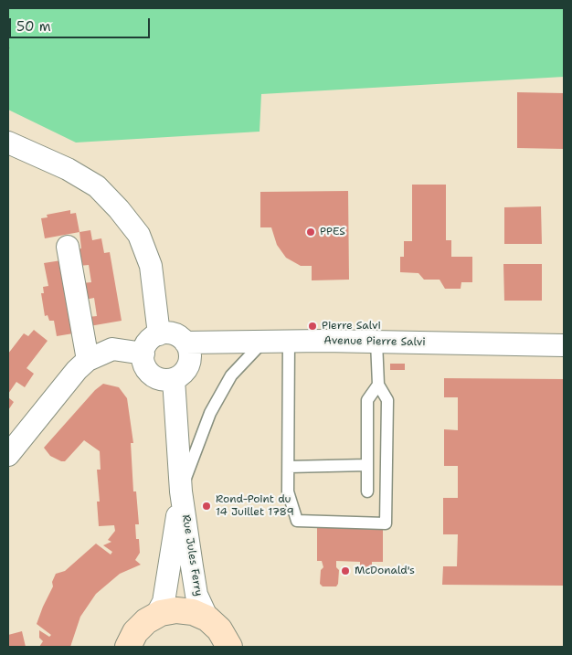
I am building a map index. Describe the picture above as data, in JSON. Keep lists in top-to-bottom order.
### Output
{
  "streets": {
    "street": ["Avenue Pierre Salvi", "Rue Jules Ferry"]
  },
  "crossings": [
    ["Avenue Pierre Salvi", "Rue Jules Ferry"]
  ],
  "places": [
    "PPES",
    "Pierre Salvi",
    "Rond-Point du 14 Juillet 1789",
    "McDonald's"
  ],
  "scale_bar": "50 m"
}
